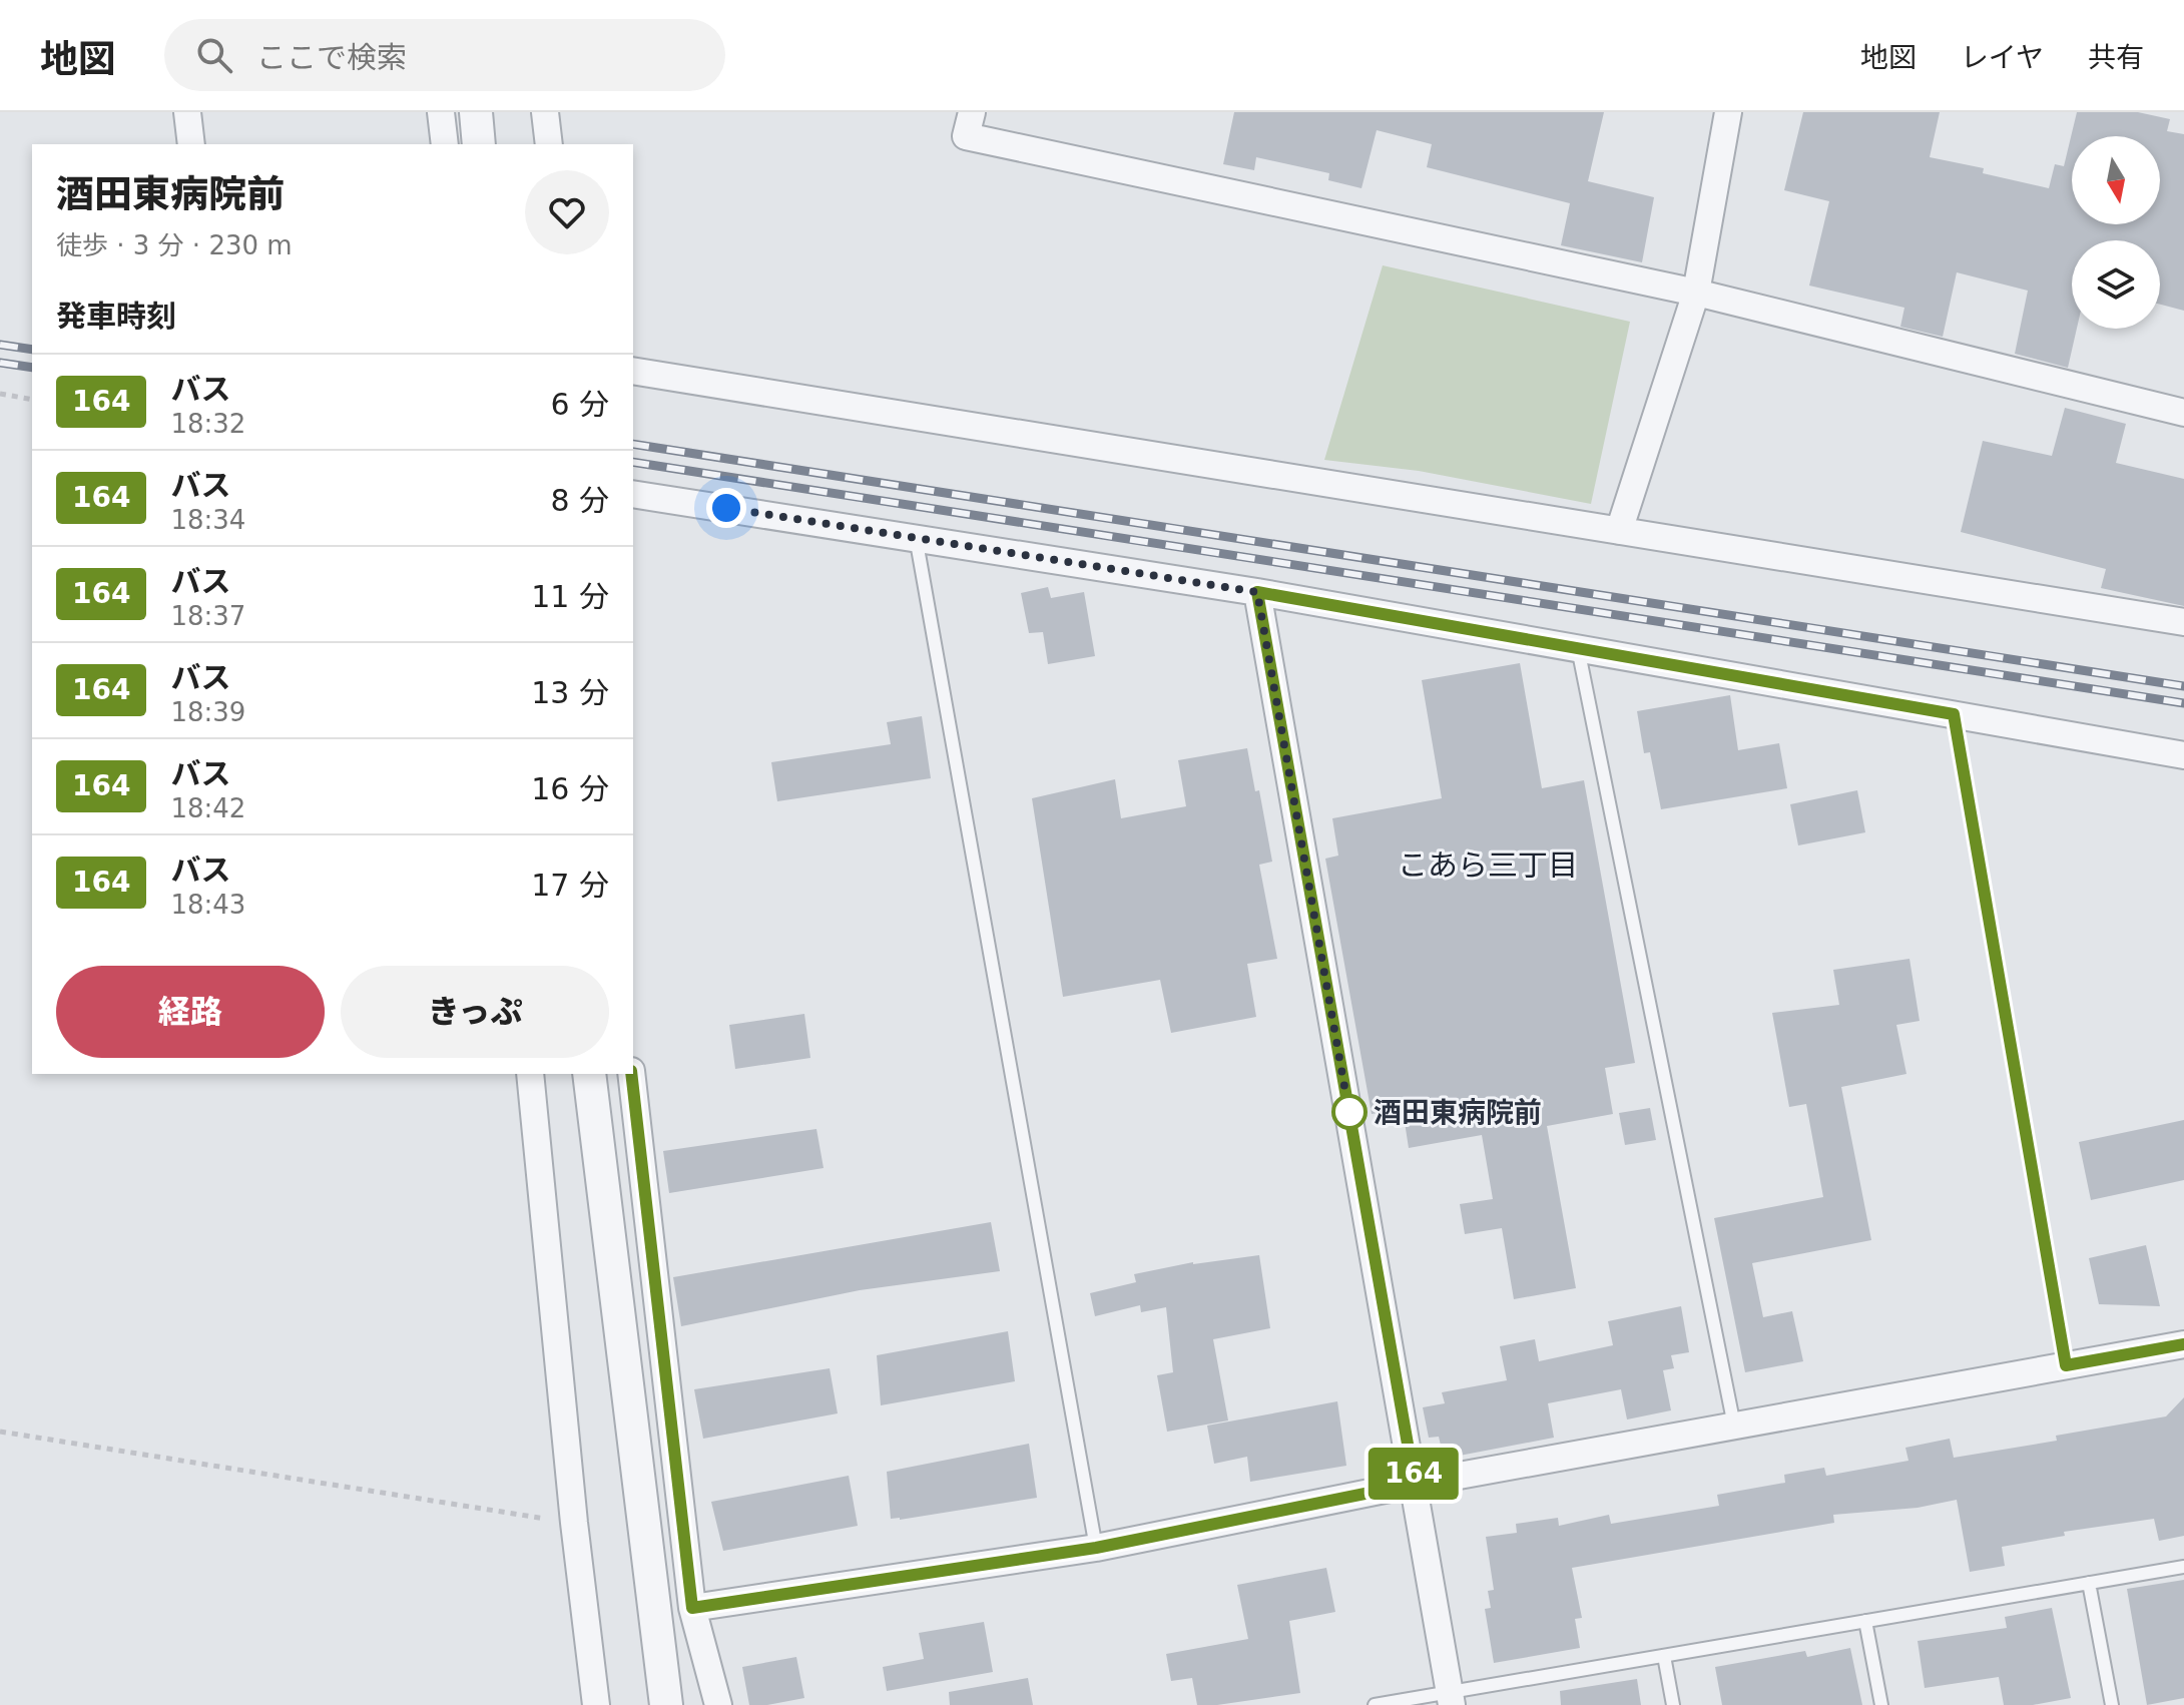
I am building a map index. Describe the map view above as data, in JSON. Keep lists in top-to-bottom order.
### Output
{
  "districts": ["こあら三丁目"],
  "places": ["酒田東病院前"],
  "lines": ["bus line 164"],
  "north": "bottom",
  "page": {
    "header": "地図",
    "search": "ここで検索",
    "nav": ["地図", "レイヤ", "共有"],
    "on_map": "164",
    "heading": [
      ["酒田東病院前", "徒歩 · 3 分 · 230 m"],
      "発車時刻"
    ],
    "list": [
      {
        "mark": "164",
        "name": "バス",
        "note": "18:32",
        "value": "6 分"
      },
      {
        "mark": "164",
        "name": "バス",
        "note": "18:34",
        "value": "8 分"
      },
      {
        "mark": "164",
        "name": "バス",
        "note": "18:37",
        "value": "11 分"
      },
      {
        "mark": "164",
        "name": "バス",
        "note": "18:39",
        "value": "13 分"
      },
      {
        "mark": "164",
        "name": "バス",
        "note": "18:42",
        "value": "16 分"
      },
      {
        "mark": "164",
        "name": "バス",
        "note": "18:43",
        "value": "17 分"
      }
    ],
    "buttons": ["経路", "きっぷ"]
  }
}
